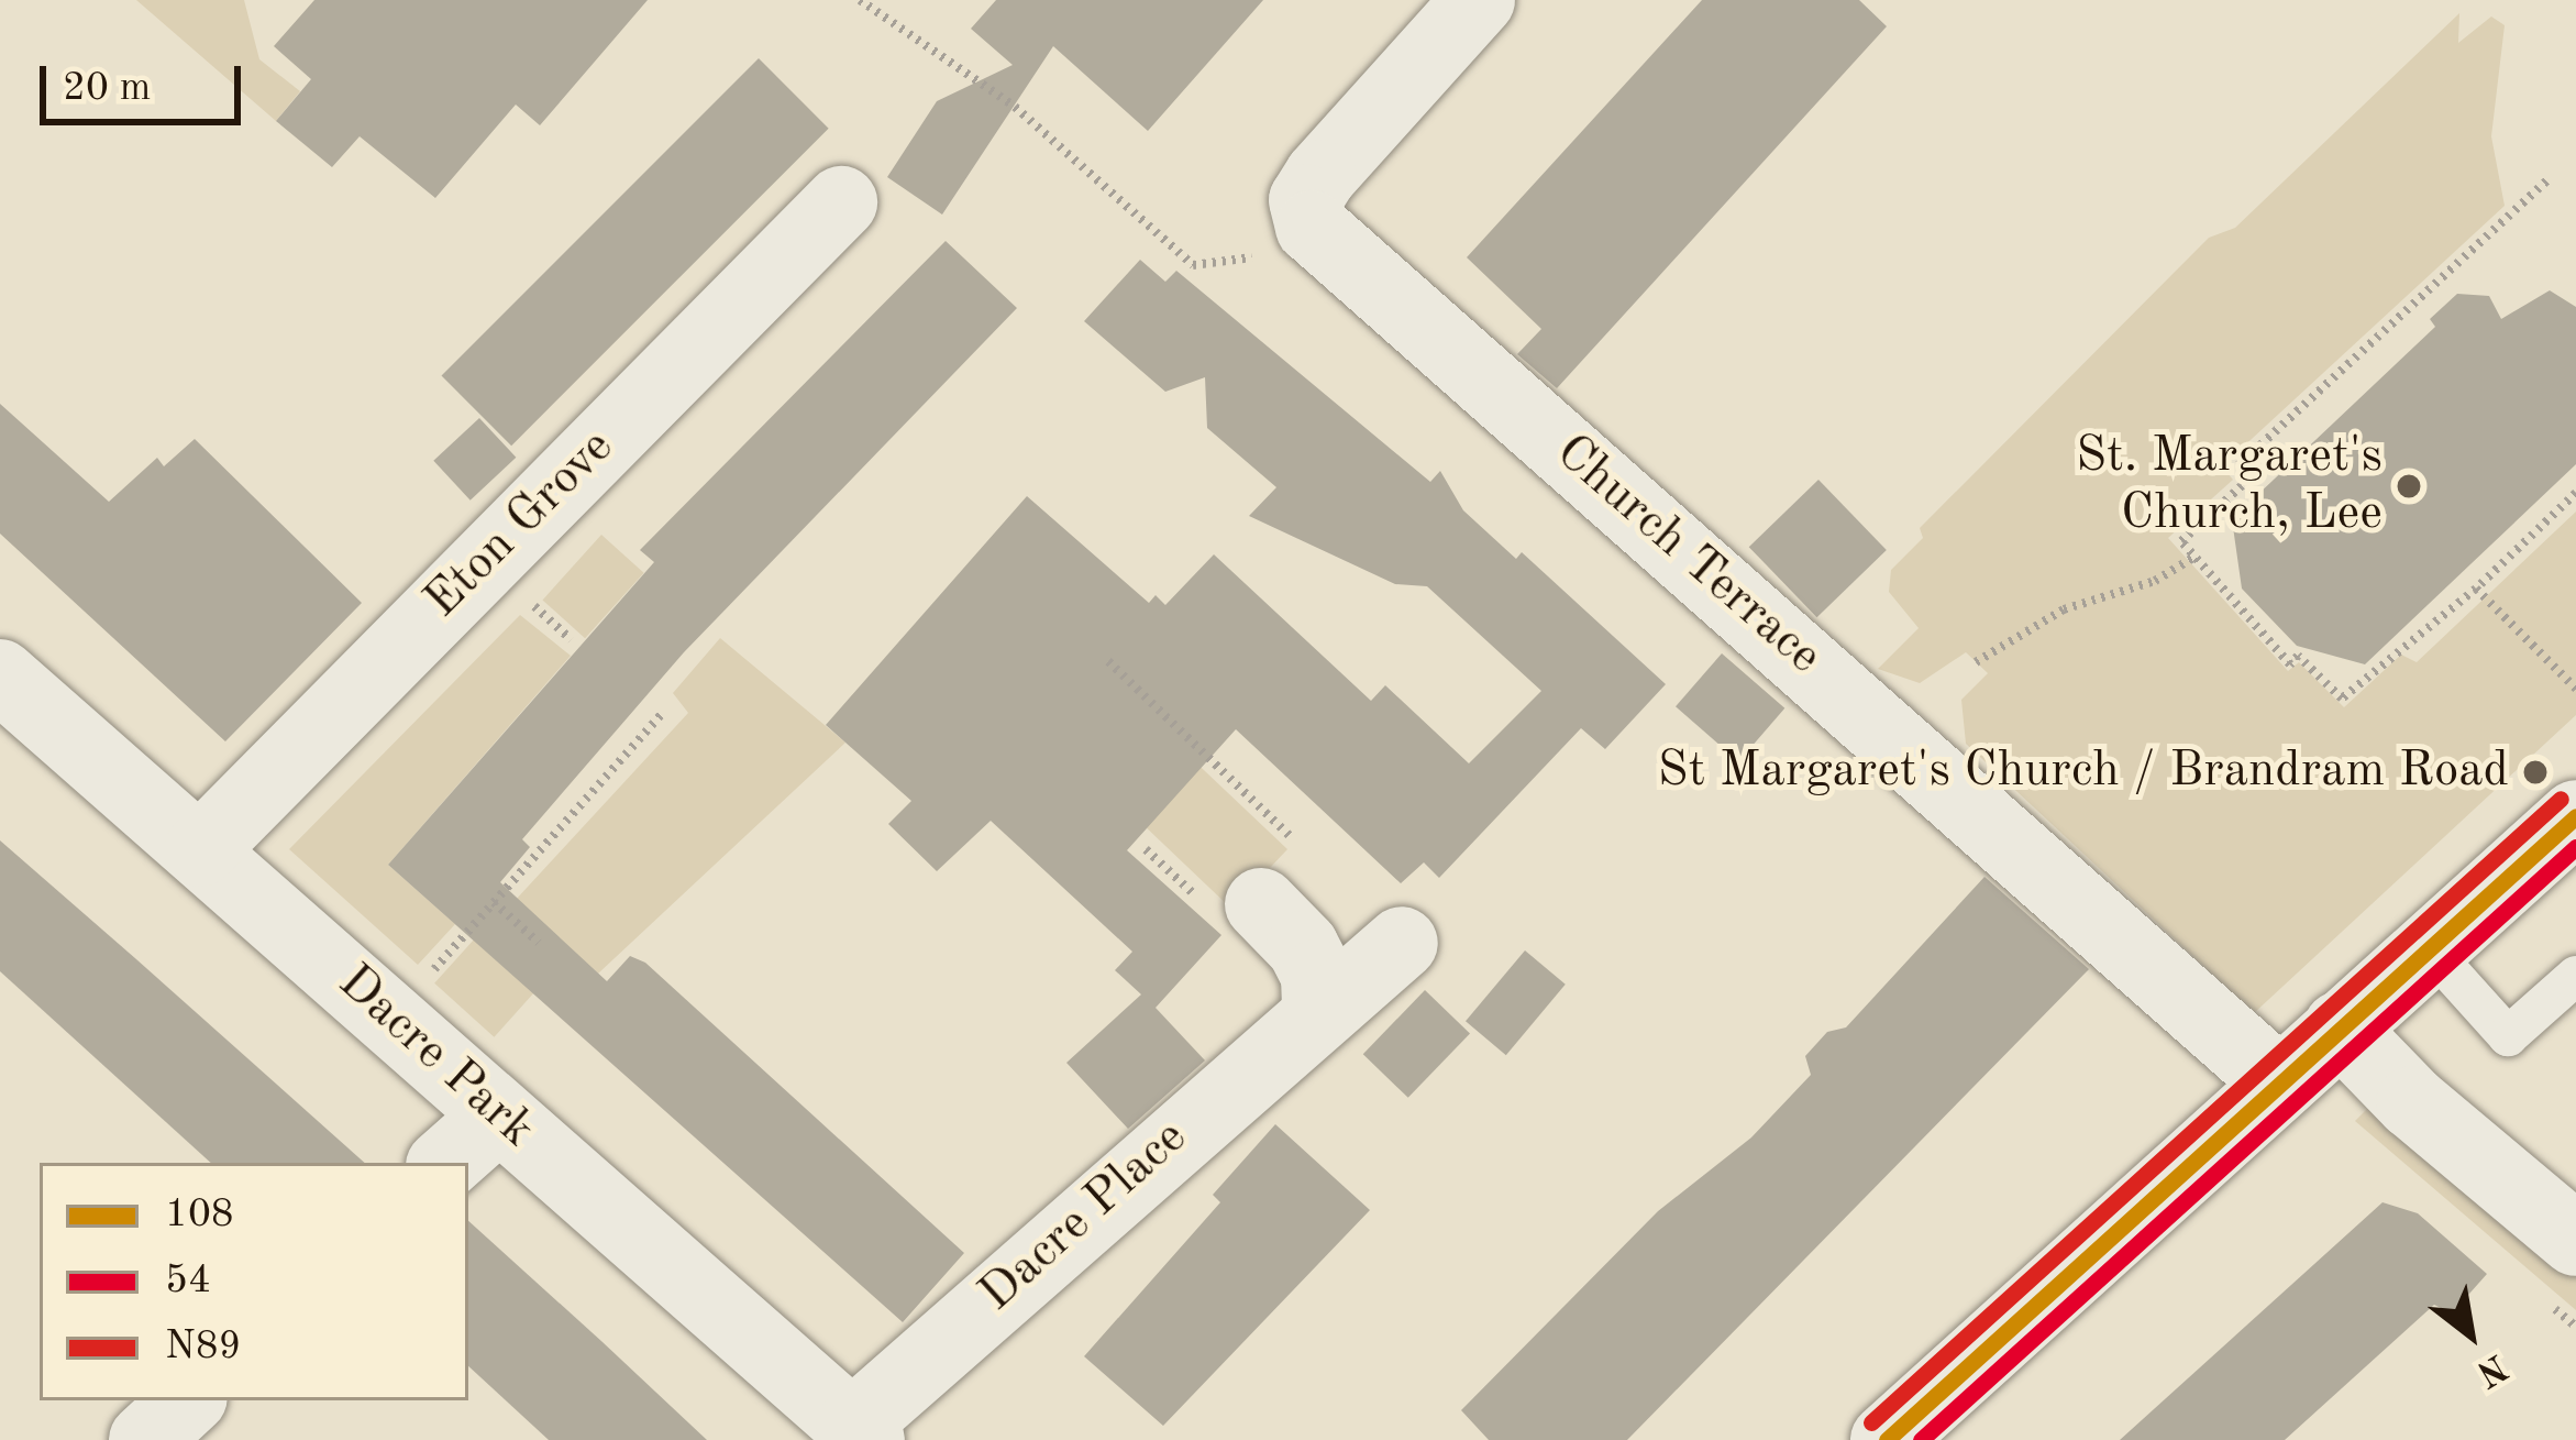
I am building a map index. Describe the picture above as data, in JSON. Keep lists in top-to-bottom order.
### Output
{
  "streets": {
    "street": [
      "Eton Grove",
      "Church Terrace",
      "Dacre Park",
      "Dacre Place"
    ]
  },
  "crossings": [
    ["Eton Grove", "Dacre Park"],
    ["Dacre Park", "Dacre Place"]
  ],
  "places": ["St. Margaret's Church, Lee", "St Margaret's Church / Brandram Road"],
  "lines": ["transit line N89", "transit line 108", "transit line 54"],
  "legend": ["108", "54", "N89"],
  "scale_bar": "20 m",
  "north": "bottom right"
}
